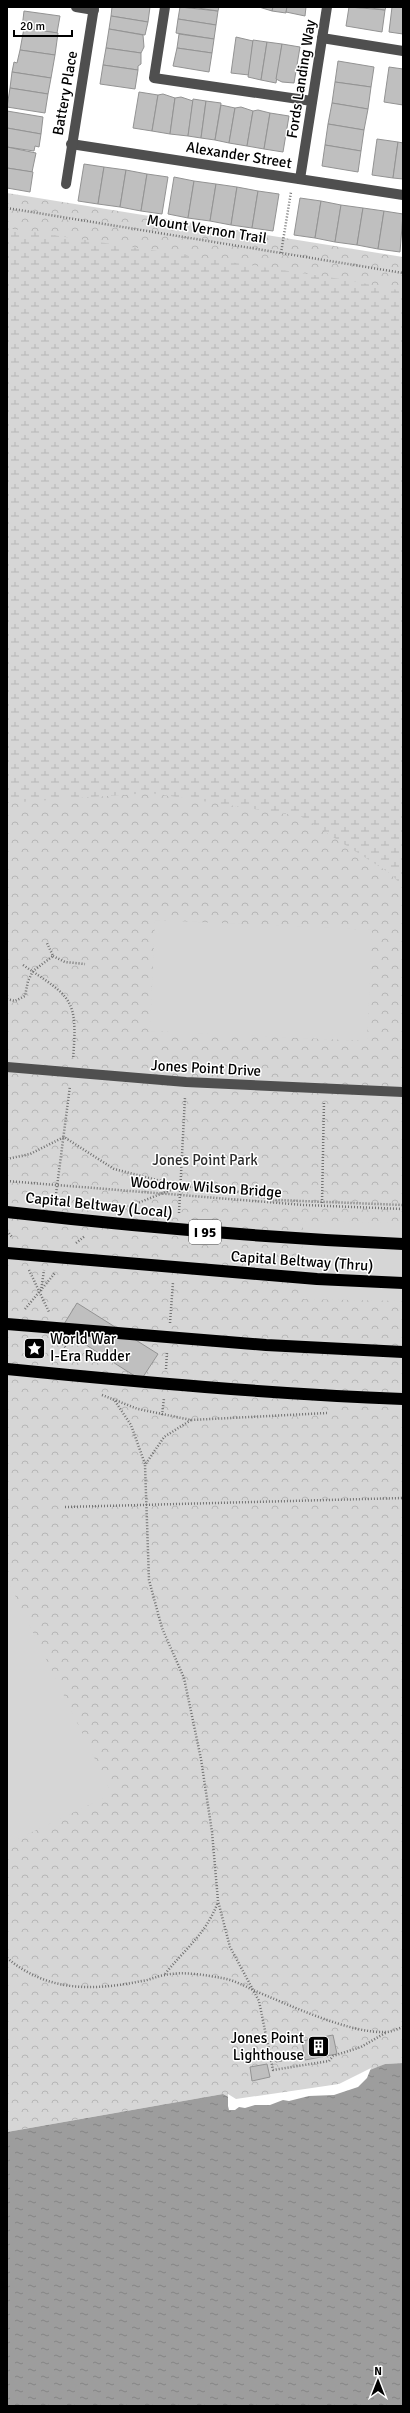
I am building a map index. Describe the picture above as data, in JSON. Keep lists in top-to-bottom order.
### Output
{
  "streets": {
    "highway": ["Capital Beltway (Local)", "I 95", "Capital Beltway (Thru)"],
    "street": [
      "Fords Landing Way",
      "Battery Place",
      "Alexander Street",
      "Jones Point Drive"
    ],
    "path": ["Mount Vernon Trail", "Woodrow Wilson Bridge"]
  },
  "crossings": [
    ["Fords Landing Way", "Alexander Street"],
    ["Battery Place", "Alexander Street"]
  ],
  "parks": ["Jones Point Park"],
  "places": {
    "place": ["World War I-Era Rudder"],
    "building": ["Jones Point Lighthouse"]
  },
  "scale_bar": "20 m",
  "north": "top"
}
